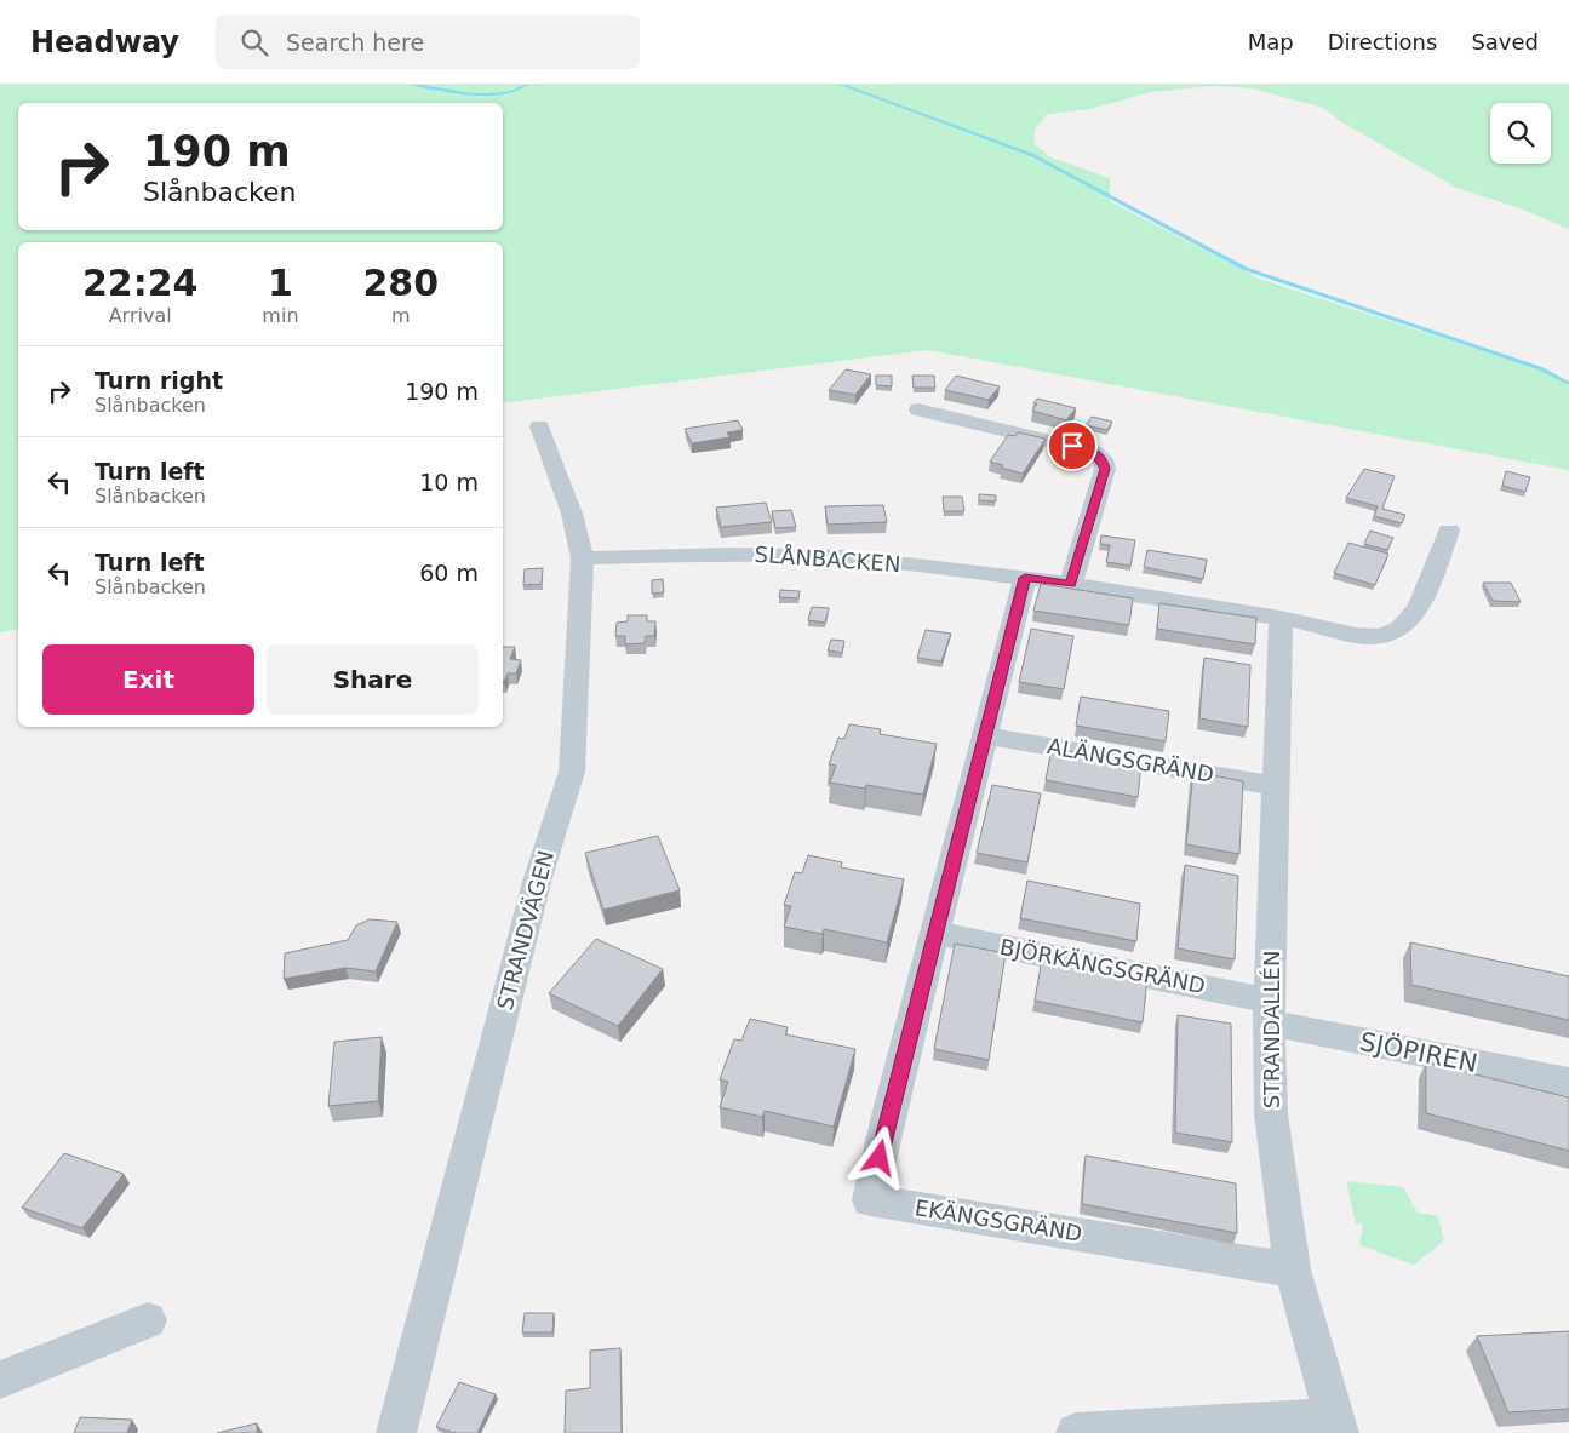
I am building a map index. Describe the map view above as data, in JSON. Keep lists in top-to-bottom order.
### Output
{
  "streets": {
    "street": [
      "SLÅNBACKEN",
      "ALÄNGSGRÄND",
      "STRANDVÄGEN",
      "BJÖRKÄNGSGRÄND",
      "STRANDALLÉN",
      "SJÖPIREN",
      "EKÄNGSGRÄND"
    ]
  },
  "crossings": [
    ["SLÅNBACKEN", "STRANDVÄGEN"],
    ["SLÅNBACKEN", "STRANDALLÉN"],
    ["SLÅNBACKEN", "EKÄNGSGRÄND"],
    ["ALÄNGSGRÄND", "STRANDALLÉN"],
    ["ALÄNGSGRÄND", "EKÄNGSGRÄND"],
    ["BJÖRKÄNGSGRÄND", "STRANDALLÉN"],
    ["BJÖRKÄNGSGRÄND", "SJÖPIREN"],
    ["BJÖRKÄNGSGRÄND", "EKÄNGSGRÄND"],
    ["STRANDALLÉN", "SJÖPIREN"],
    ["STRANDALLÉN", "EKÄNGSGRÄND"]
  ],
  "page": {
    "header": "Headway",
    "search": "Search here",
    "nav": ["Map", "Directions", "Saved"],
    "turn": ["190 m", "Slånbacken"],
    "eta": [
      "22:24",
      "Arrival",
      "1",
      "min",
      "280",
      "m"
    ],
    "list": [
      {
        "name": "Turn right",
        "note": "Slånbacken",
        "value": "190 m"
      },
      {
        "name": "Turn left",
        "note": "Slånbacken",
        "value": "10 m"
      },
      {
        "name": "Turn left",
        "note": "Slånbacken",
        "value": "60 m"
      }
    ],
    "buttons": ["Exit", "Share"]
  }
}
